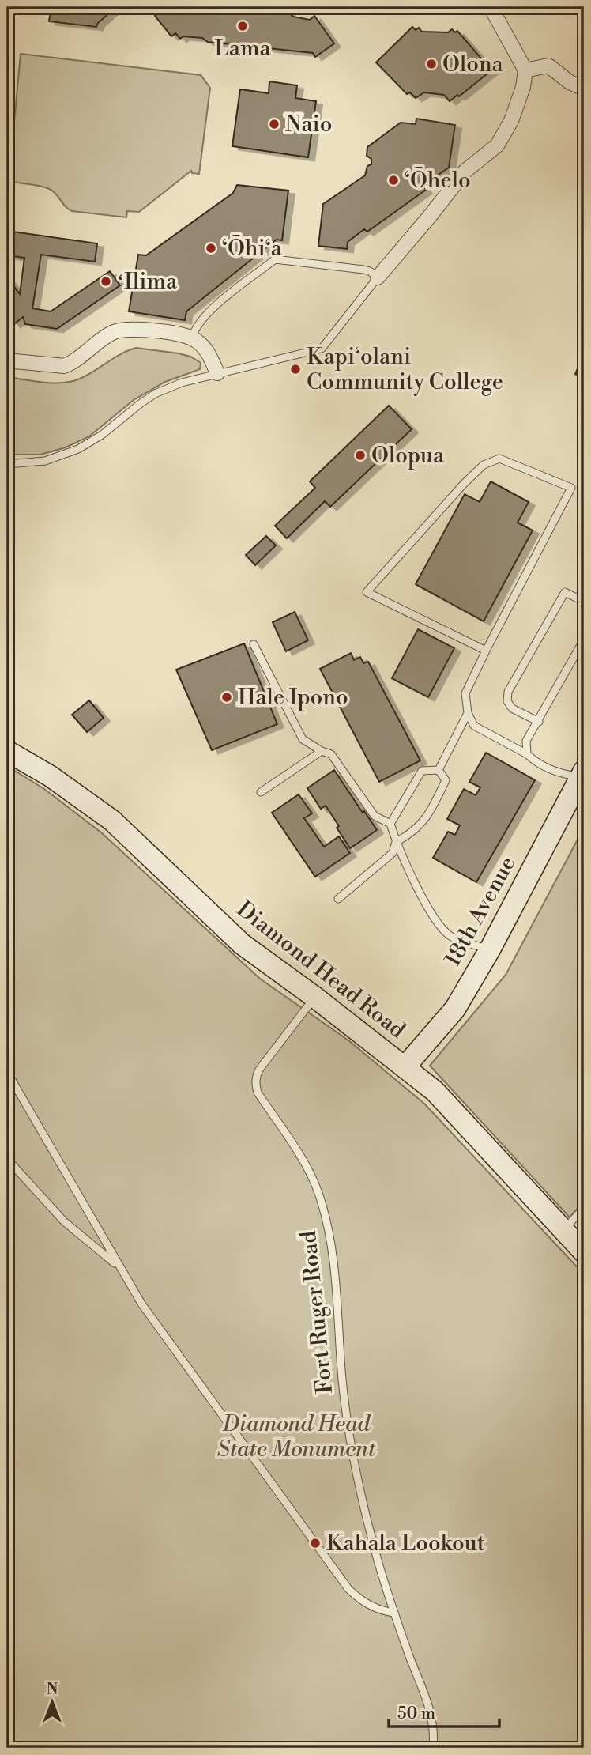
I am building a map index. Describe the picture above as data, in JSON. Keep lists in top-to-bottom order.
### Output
{
  "streets": {
    "street": ["18th Avenue", "Diamond Head Road"],
    "lane": ["Fort Ruger Road"]
  },
  "crossings": [
    ["18th Avenue", "Diamond Head Road"],
    ["Diamond Head Road", "Fort Ruger Road"]
  ],
  "parks": ["Diamond Head State Monument"],
  "places": [
    "Lama",
    "Olona",
    "Naio",
    "‘Ōhelo",
    "‘Ōhi‘a",
    "ʻIlima",
    "Kapi‘olani Community College",
    "Olopua",
    "Hale Ipono",
    "Kahala Lookout"
  ],
  "scale_bar": "50 m",
  "north": "top"
}
